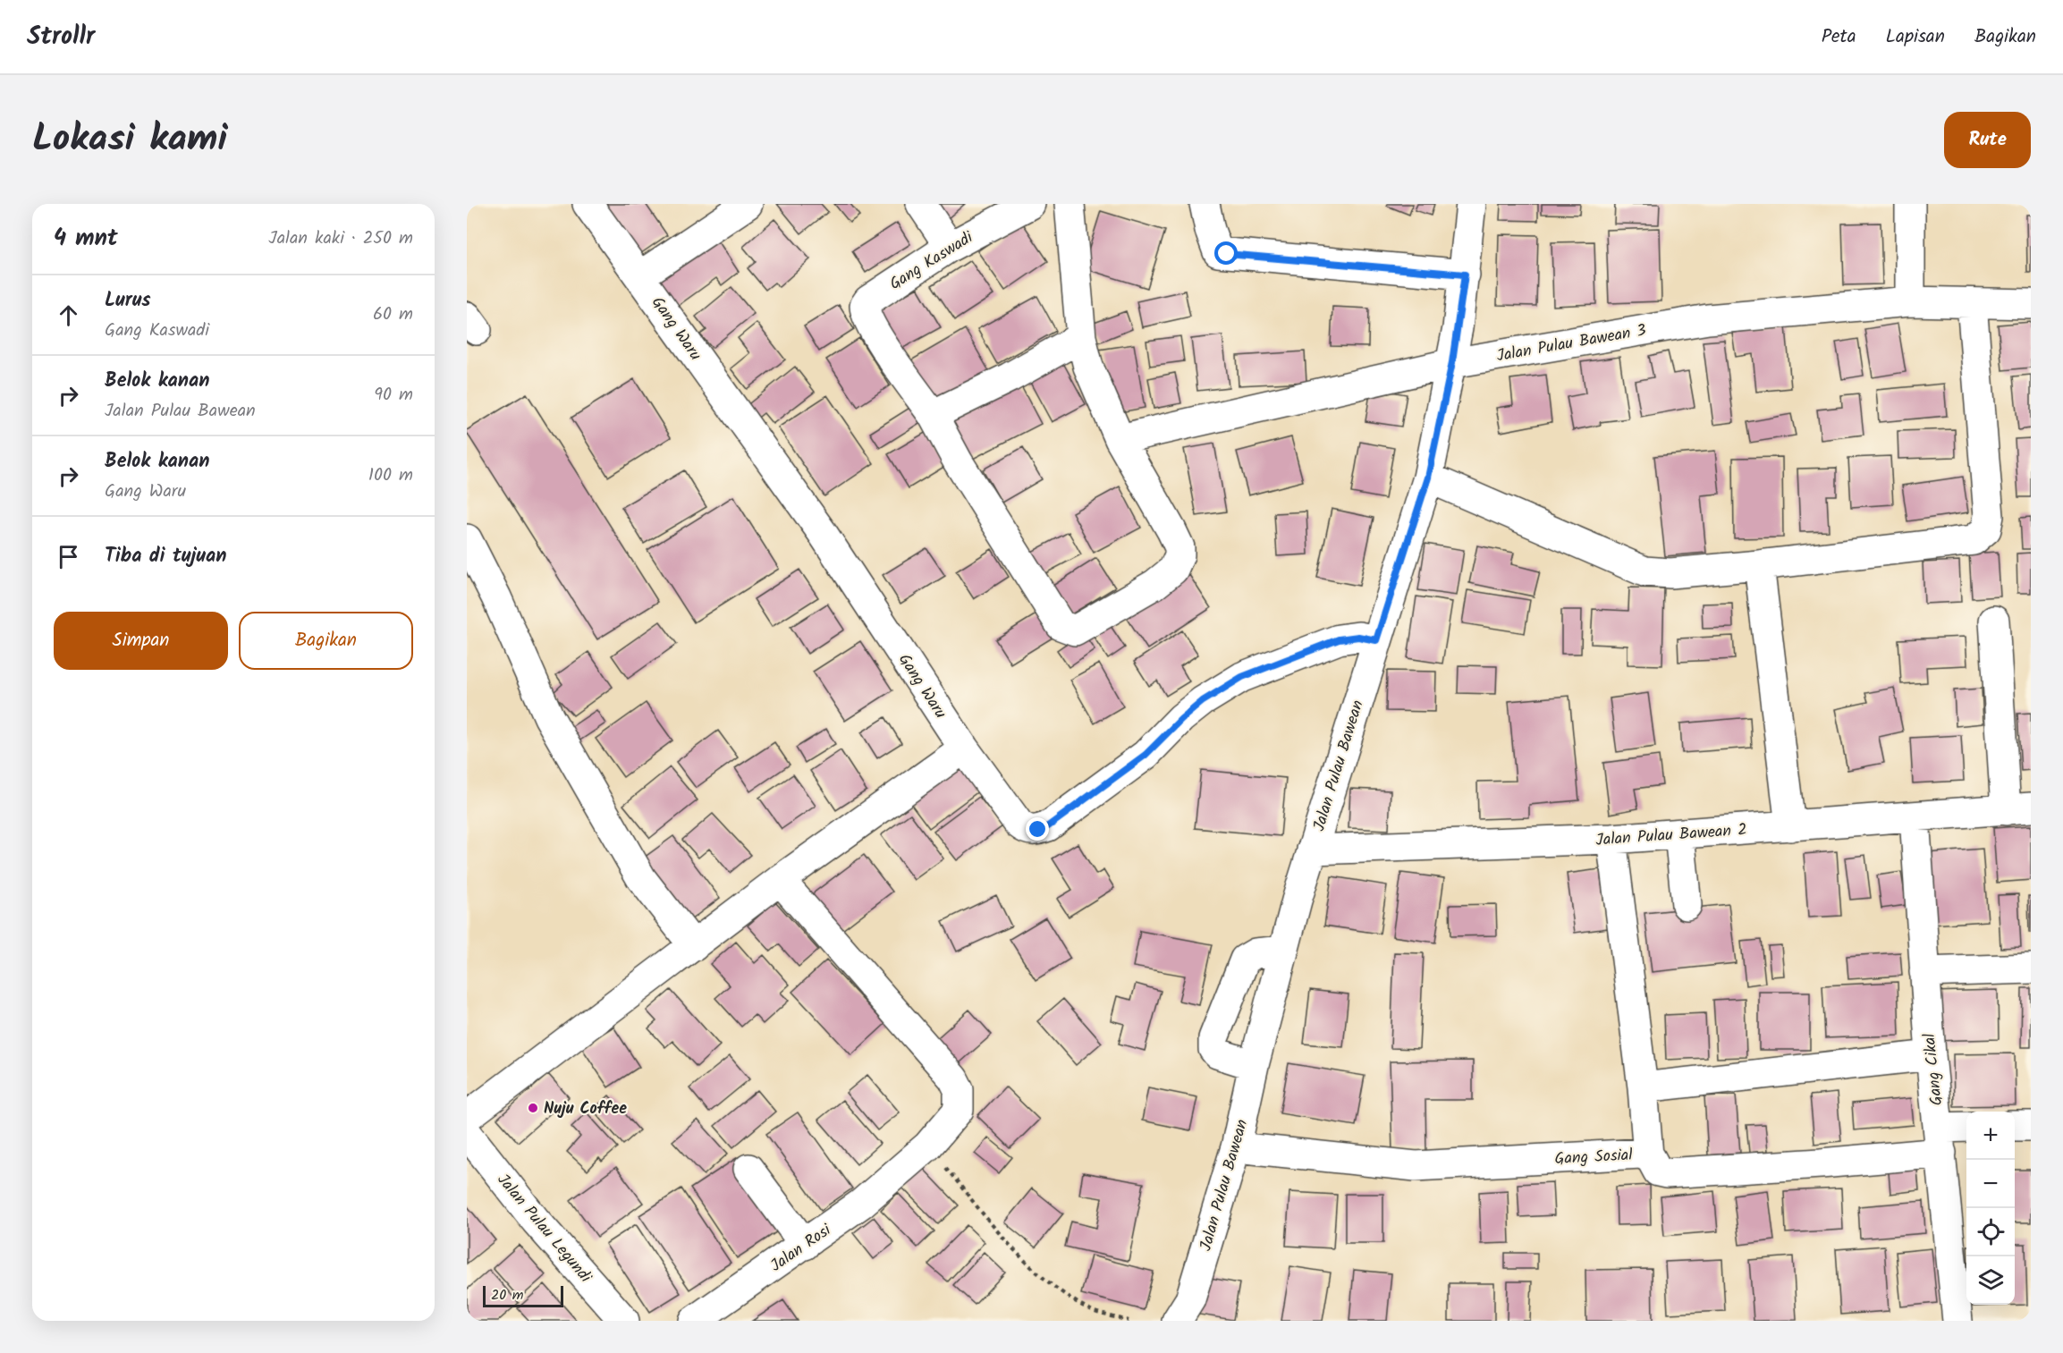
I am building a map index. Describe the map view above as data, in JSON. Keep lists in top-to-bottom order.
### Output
{
  "streets": {
    "street": [
      "Gang Kaswadi",
      "Gang Waru",
      "Jalan Pulau Bawean 3",
      "Jalan Pulau Bawean",
      "Jalan Pulau Bawean 2",
      "Gang Cikal",
      "Gang Sosial",
      "Jalan Pulau Legundi",
      "Jalan Rosi"
    ]
  },
  "crossings": [
    ["Gang Waru", "Jalan Pulau Bawean"],
    ["Jalan Pulau Bawean 3", "Jalan Pulau Bawean"],
    ["Jalan Pulau Bawean", "Jalan Pulau Bawean 2"],
    ["Jalan Pulau Bawean", "Gang Sosial"],
    ["Jalan Pulau Bawean 2", "Gang Cikal"],
    ["Gang Cikal", "Gang Sosial"]
  ],
  "places": ["Nuju Coffee"],
  "scale_bar": "20 m",
  "page": {
    "header": "Strollr",
    "nav": ["Peta", "Lapisan", "Bagikan"],
    "title": "Lokasi kami",
    "buttons": [
      "Rute",
      ["Simpan", "Bagikan"]
    ],
    "heading": ["4 mnt", "Jalan kaki · 250 m"],
    "list": [
      ["Lurus", "Gang Kaswadi", "60 m"],
      ["Belok kanan", "Jalan Pulau Bawean", "90 m"],
      ["Belok kanan", "Gang Waru", "100 m"],
      "Tiba di tujuan"
    ],
    "map_buttons": ["+", "−"],
    "scale": "20 m"
  }
}
